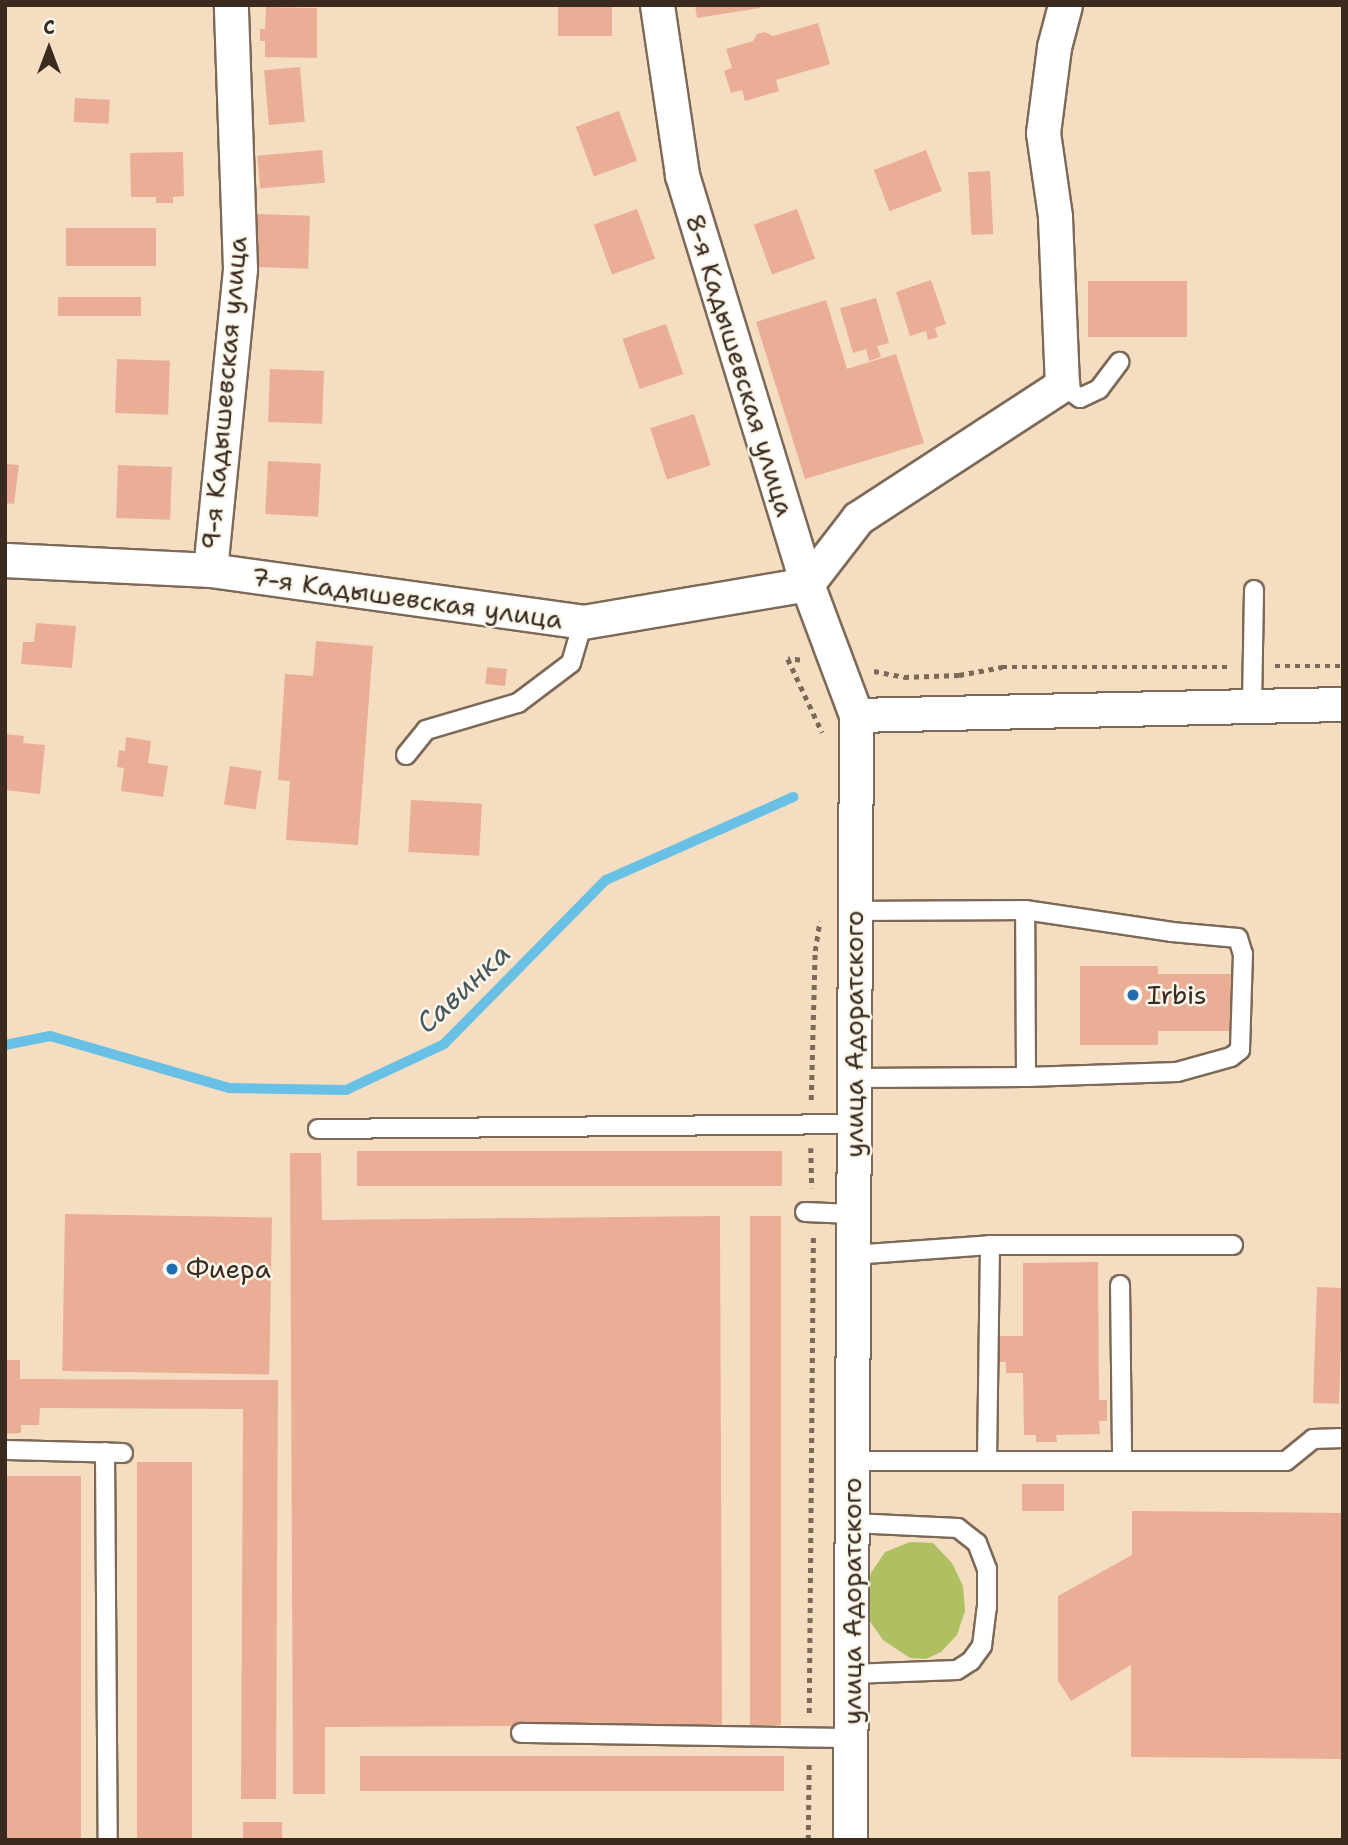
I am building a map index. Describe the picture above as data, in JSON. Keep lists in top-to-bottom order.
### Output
{
  "streets": {
    "street": [
      "8-я Кадышевская улица",
      "9-я Кадышевская улица",
      "7-я Кадышевская улица",
      "улица Адоратского"
    ]
  },
  "crossings": [
    ["8-я Кадышевская улица", "7-я Кадышевская улица"],
    ["8-я Кадышевская улица", "улица Адоратского"],
    ["9-я Кадышевская улица", "7-я Кадышевская улица"]
  ],
  "water": ["Савинка"],
  "places": ["Irbis", "Фиера"],
  "north": "top"
}
